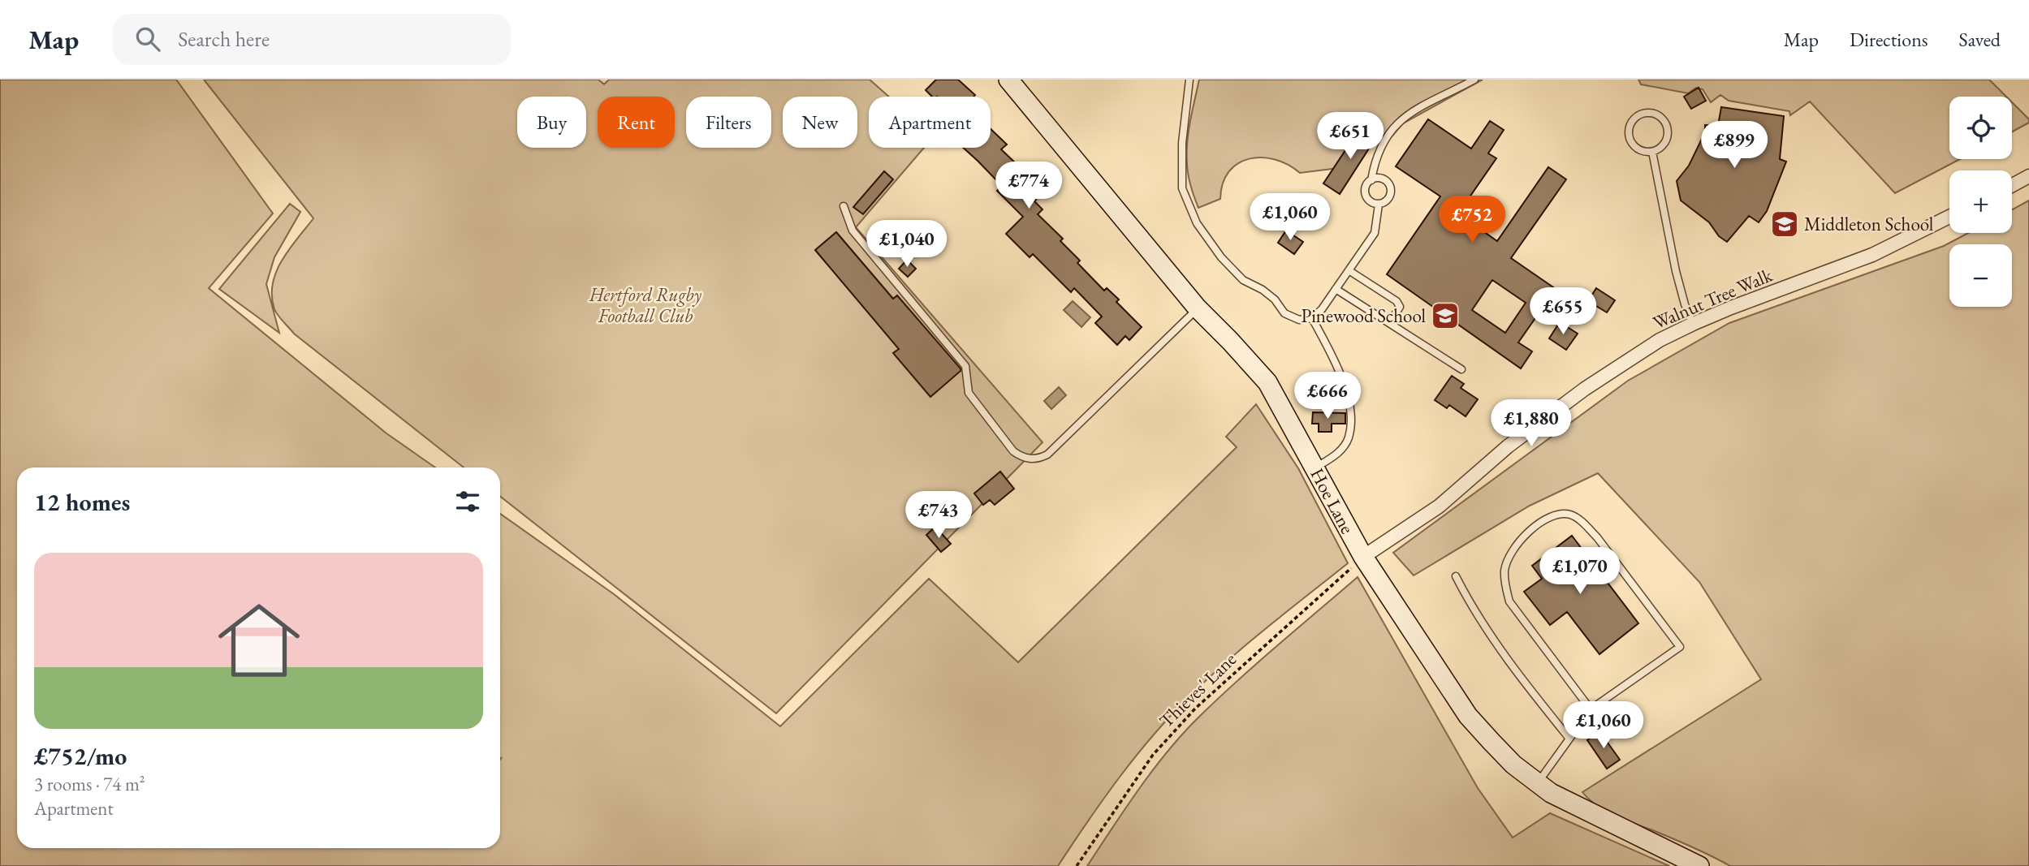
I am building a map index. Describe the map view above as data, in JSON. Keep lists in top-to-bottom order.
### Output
{
  "streets": {
    "street": ["Walnut Tree Walk", "Hoe Lane"],
    "path": ["Thieves' Lane"]
  },
  "crossings": [
    ["Walnut Tree Walk", "Hoe Lane"],
    ["Walnut Tree Walk", "Thieves' Lane"],
    ["Hoe Lane", "Thieves' Lane"]
  ],
  "parks": ["Hertford Rugby Football Club"],
  "places": {
    "school or university": ["Middleton School", "Pinewood School"]
  },
  "page": {
    "header": "Map",
    "search": "Search here",
    "nav": ["Map", "Directions", "Saved"],
    "map_buttons": ["+", "−"],
    "chip": [
      "Buy",
      "Rent",
      "Filters",
      "New",
      "Apartment"
    ],
    "price": [
      "£651",
      "£899",
      "£774",
      "£1,060",
      "£752",
      "£1,040",
      "£655",
      "£666",
      "£1,880",
      "£743",
      "£1,070",
      "£1,060"
    ],
    "heading": "12 homes",
    "list": [
      {
        "name": "£752/mo",
        "note": "3 rooms · 74 m² · Apartment"
      }
    ]
  }
}
